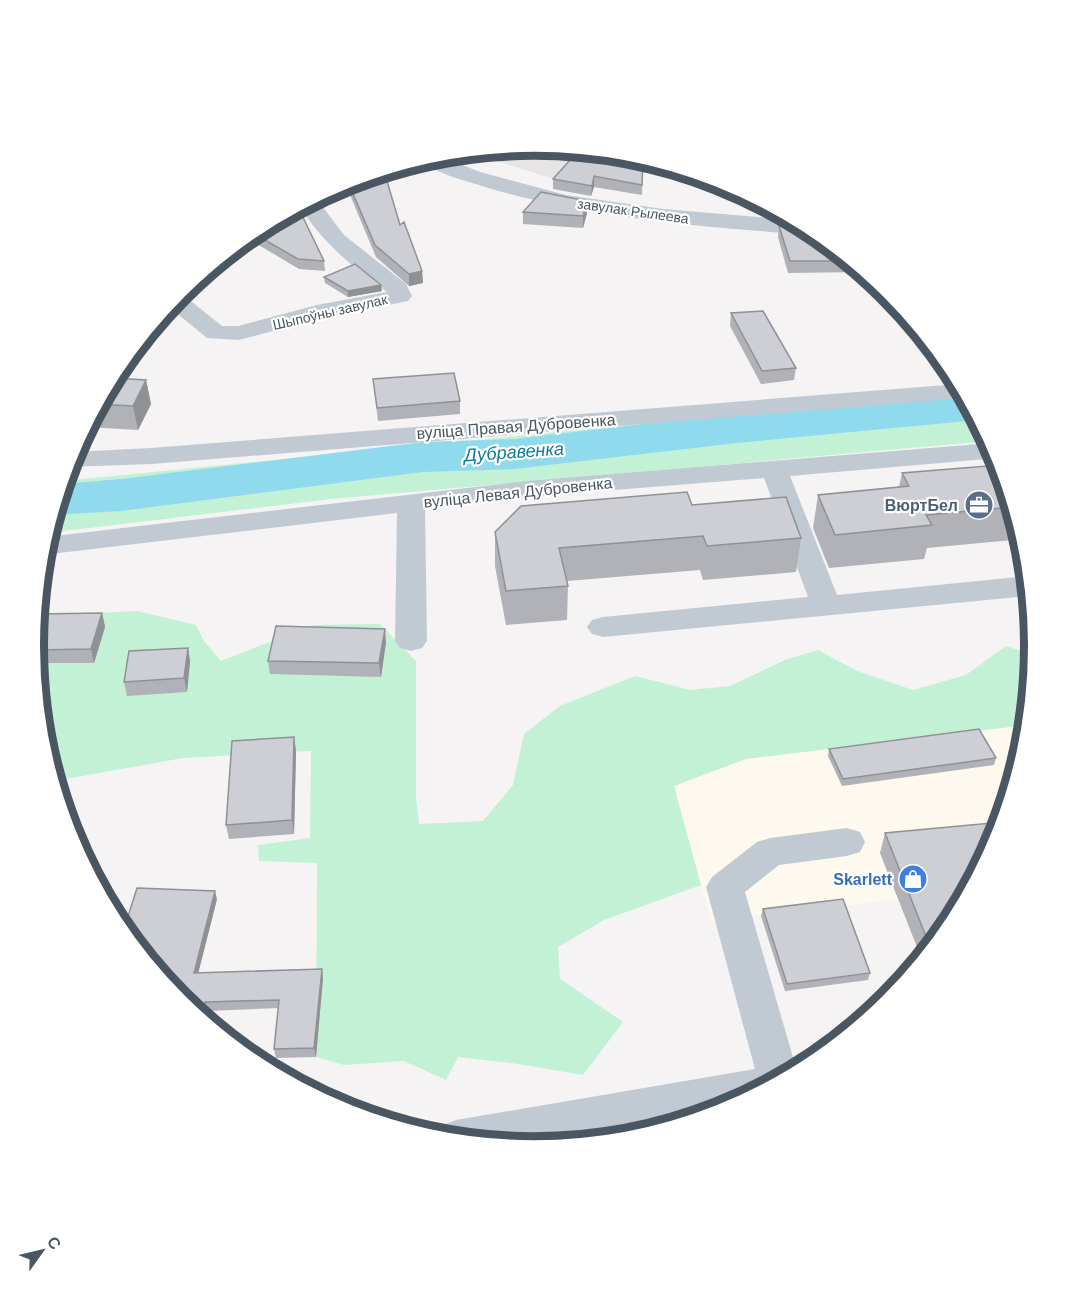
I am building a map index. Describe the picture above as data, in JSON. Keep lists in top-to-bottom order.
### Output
{
  "streets": {
    "street": [
      "завулак Рылеева",
      "Шыпоўны завулак",
      "вуліца Правая Дубровенка",
      "вуліца Левая Дубровенка"
    ]
  },
  "water": ["Дубравенка"],
  "places": {
    "office": ["ВюртБел"],
    "shop": ["Skarlett"]
  },
  "north": "top right"
}
